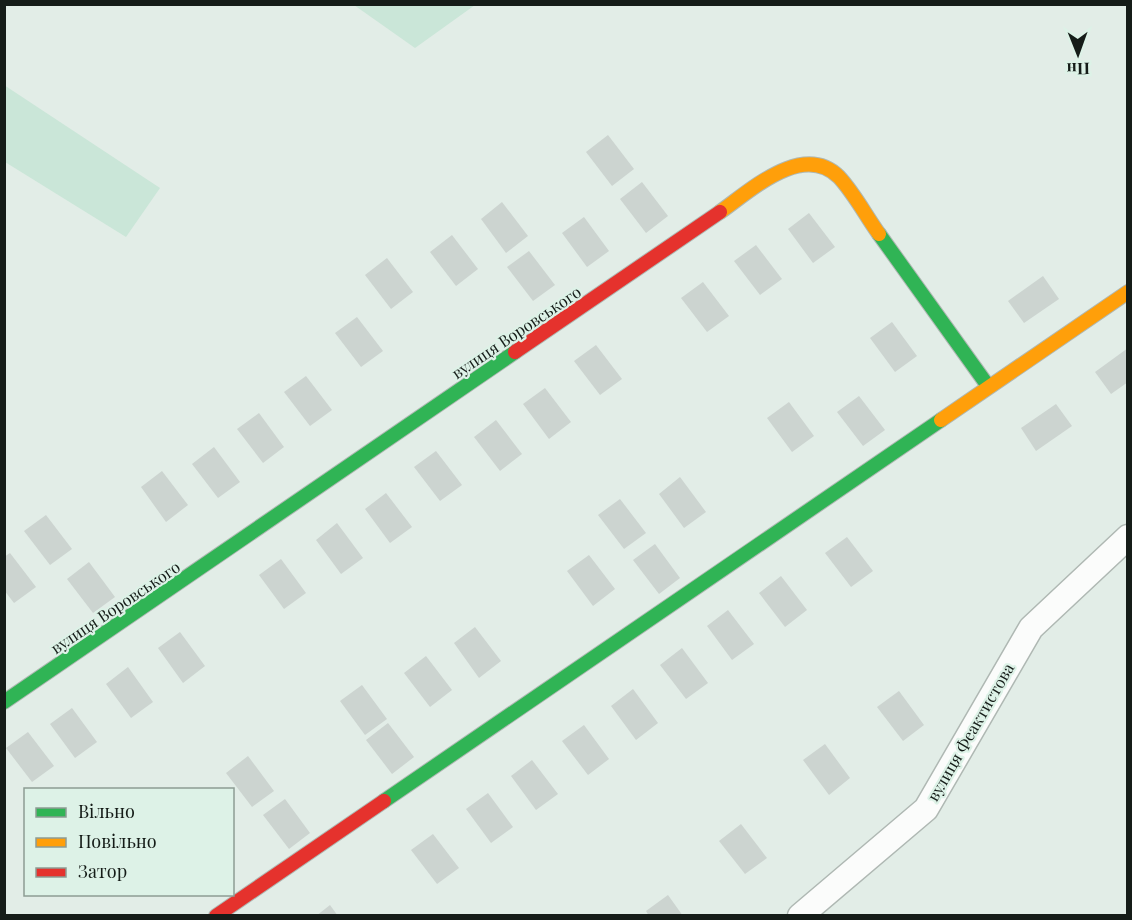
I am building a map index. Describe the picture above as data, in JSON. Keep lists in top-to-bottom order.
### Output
{
  "streets": {
    "street": ["вулиця Воровського", "вулиця Феактистова"]
  },
  "legend": ["Вільно", "Повільно", "Затор"],
  "north": "bottom"
}
